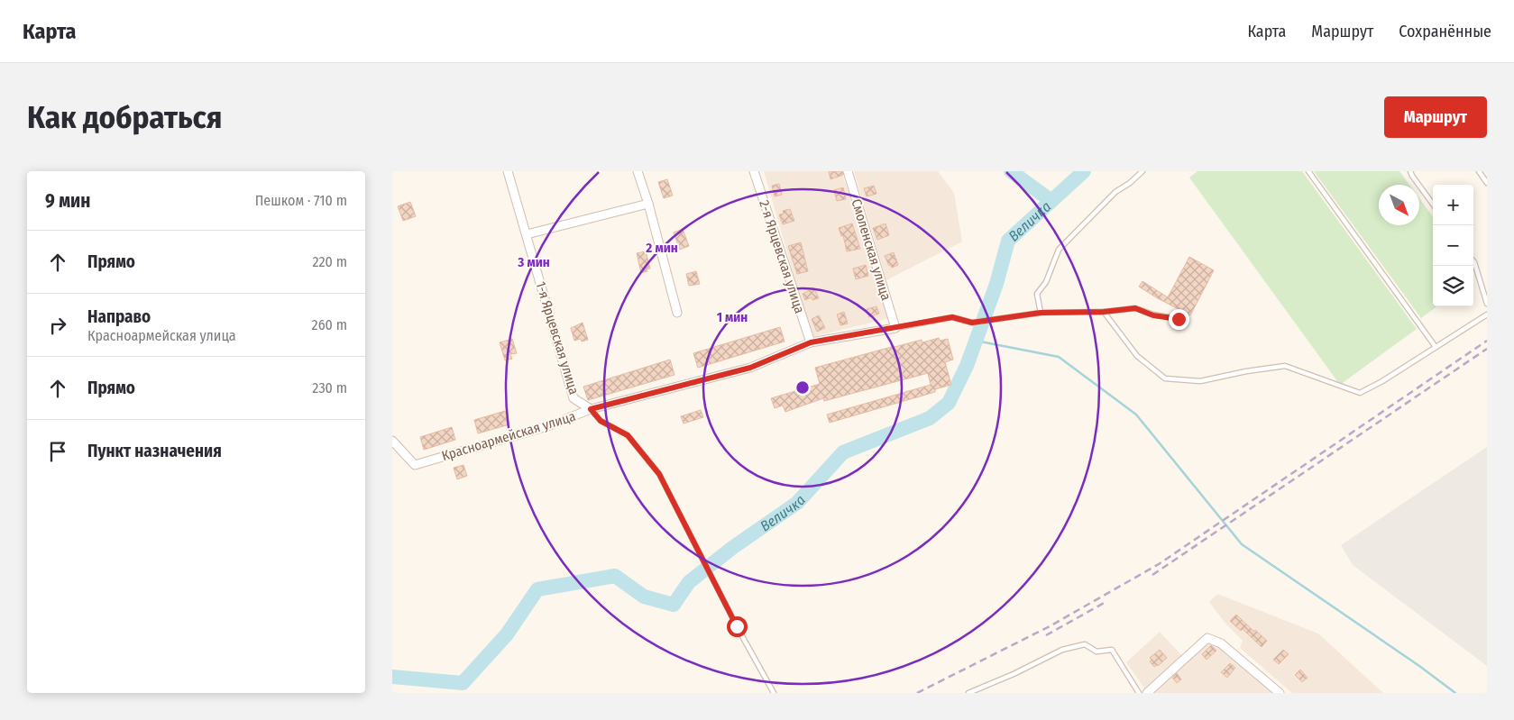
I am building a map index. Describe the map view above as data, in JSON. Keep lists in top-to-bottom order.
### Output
{
  "streets": {
    "street": [
      "Смоленская улица",
      "2-я Ярцевская улица",
      "1-я Ярцевская улица",
      "Красноармейская улица"
    ]
  },
  "crossings": [
    ["Смоленская улица", "Красноармейская улица"],
    ["2-я Ярцевская улица", "Красноармейская улица"],
    ["1-я Ярцевская улица", "Красноармейская улица"]
  ],
  "water": ["Величка"],
  "north": "bottom right",
  "page": {
    "header": "Карта",
    "nav": ["Карта", "Маршрут", "Сохранённые"],
    "buttons": "Маршрут",
    "title": "Как добраться",
    "heading": ["9 мин", "Пешком · 710 m"],
    "map_buttons": ["+", "−"],
    "list": [
      ["Прямо", "220 m"],
      ["Направо", "Красноармейская улица", "260 m"],
      ["Прямо", "230 m"],
      "Пункт назначения"
    ]
  },
  "rings": ["2 мин", "3 мин", "1 мин"]
}
